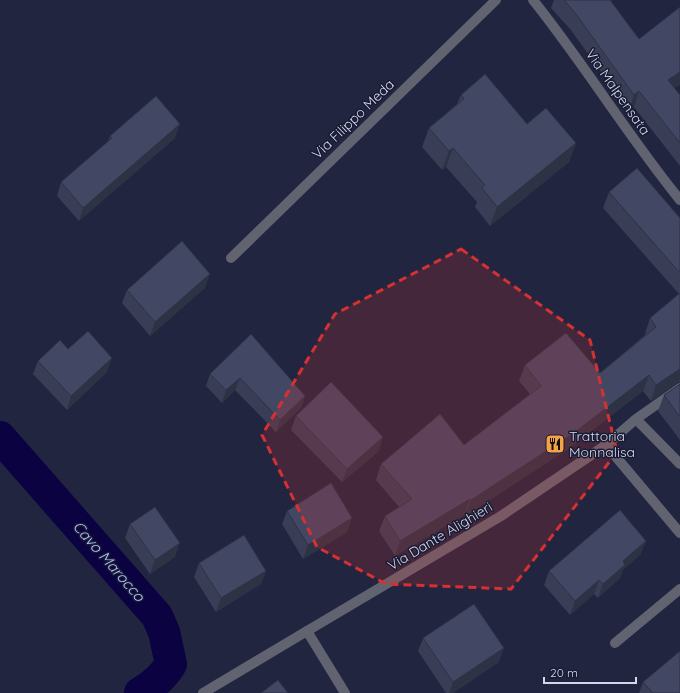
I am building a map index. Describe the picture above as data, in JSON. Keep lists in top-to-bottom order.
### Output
{
  "streets": {
    "street": ["Via Malpensata", "Via Filippo Meda", "Via Dante Alighieri"]
  },
  "water": ["Cavo Marocco"],
  "places": {
    "restaurant": ["Trattoria Monnalisa"]
  },
  "scale_bar": "20 m"
}
